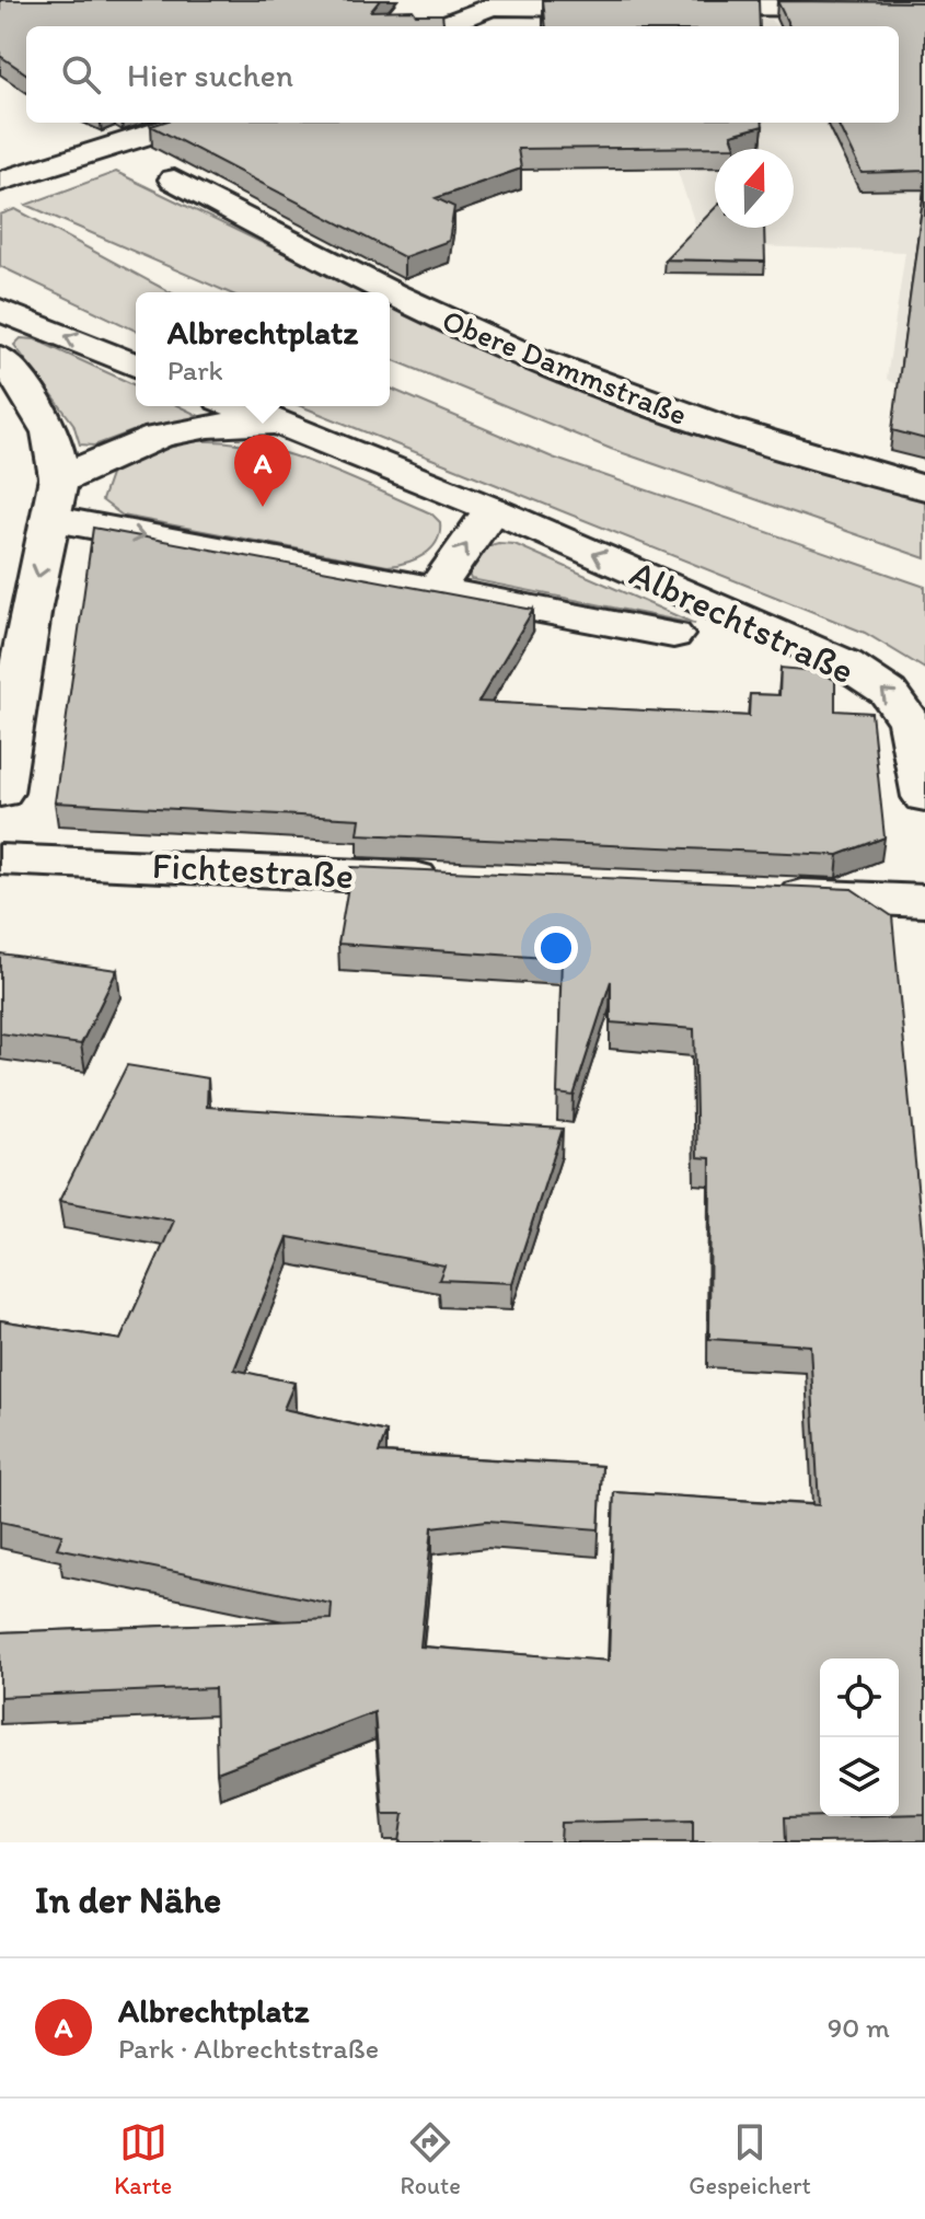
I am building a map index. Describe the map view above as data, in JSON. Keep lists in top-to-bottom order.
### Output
{
  "streets": {
    "street": ["Obere Dammstraße", "Albrechtstraße", "Fichtestraße"]
  },
  "north": "top",
  "page": {
    "search": "Hier suchen",
    "popup": ["Albrechtplatz", "Park"],
    "pins": "A",
    "heading": "In der Nähe",
    "list": [
      {
        "mark": "A",
        "name": "Albrechtplatz",
        "note": "Park · Albrechtstraße",
        "value": "90 m"
      }
    ],
    "nav": ["Karte", "Route", "Gespeichert"]
  }
}
